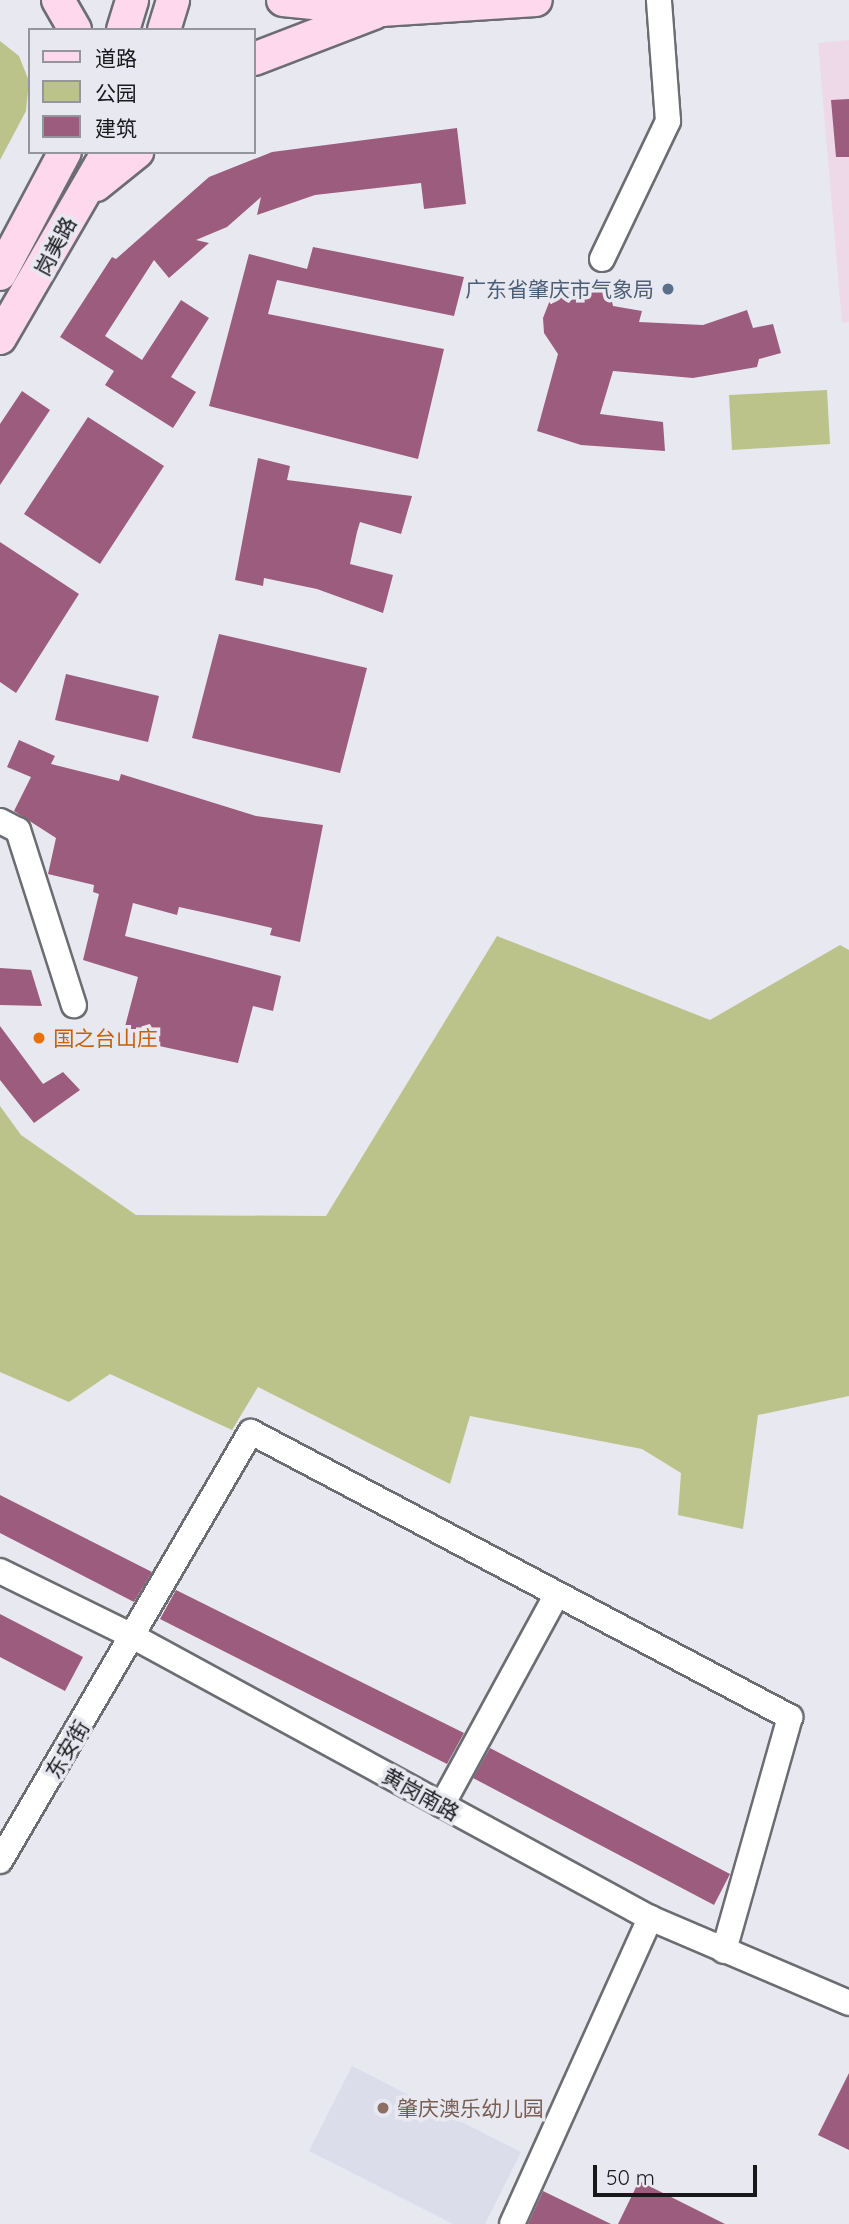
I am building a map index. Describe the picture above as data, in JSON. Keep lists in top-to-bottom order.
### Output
{
  "streets": {
    "main road": ["岗美路"],
    "street": ["东安街", "黄岗南路"]
  },
  "crossings": [
    ["东安街", "黄岗南路"]
  ],
  "places": ["广东省肇庆市气象局", "国之台山庄", "肇庆澳乐幼儿园"],
  "legend": ["道路", "公园", "建筑"],
  "scale_bar": "50 m"
}
